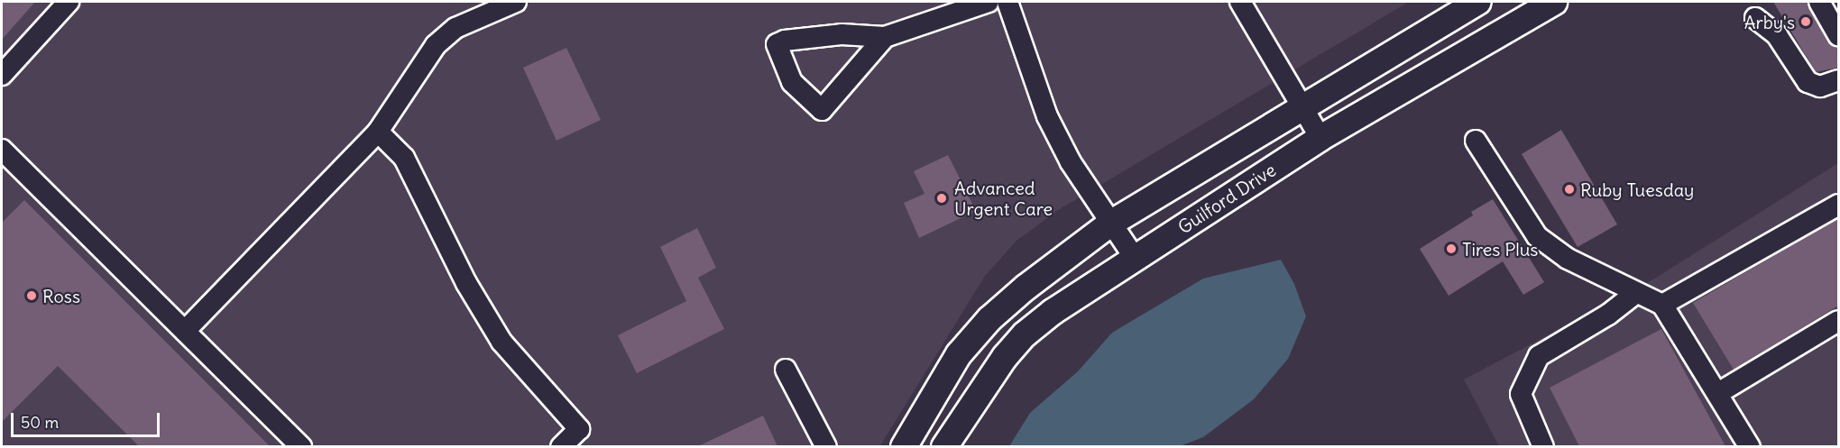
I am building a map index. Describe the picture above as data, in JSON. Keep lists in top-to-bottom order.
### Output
{
  "streets": {
    "main road": ["Guilford Drive"]
  },
  "places": [
    "Arby's",
    "Ruby Tuesday",
    "Advanced Urgent Care",
    "Tires Plus",
    "Ross"
  ],
  "scale_bar": "50 m"
}
